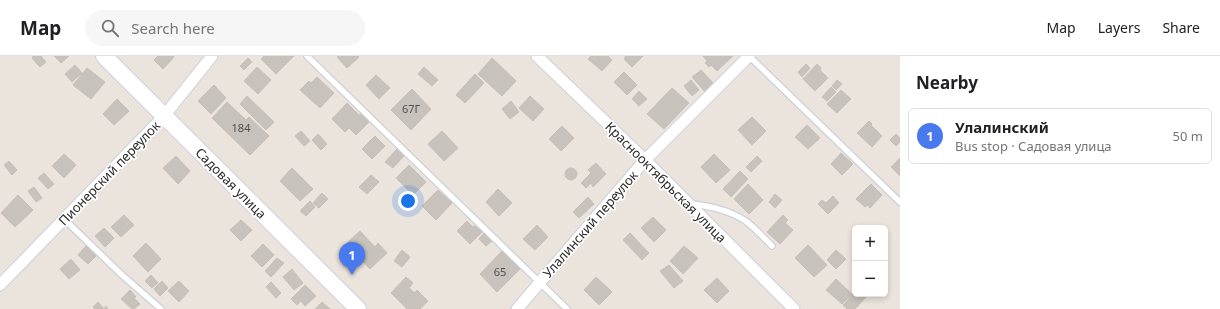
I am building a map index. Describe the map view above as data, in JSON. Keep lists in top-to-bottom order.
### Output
{
  "streets": {
    "main road": ["Садовая улица"],
    "street": ["Пионерский переулок", "Краснооктябрьская улица", "Улалинский переулок"]
  },
  "crossings": [
    ["Пионерский переулок", "Садовая улица"],
    ["Краснооктябрьская улица", "Улалинский переулок"]
  ],
  "house_numbers": ["67Г", "184", "65"],
  "page": {
    "header": "Map",
    "search": "Search here",
    "nav": ["Map", "Layers", "Share"],
    "heading": "Nearby",
    "list": [
      {
        "mark": "1",
        "name": "Улалинский",
        "note": "Bus stop · Садовая улица",
        "value": "50 m"
      }
    ],
    "map_buttons": ["+", "−"],
    "pins": "1"
  }
}
